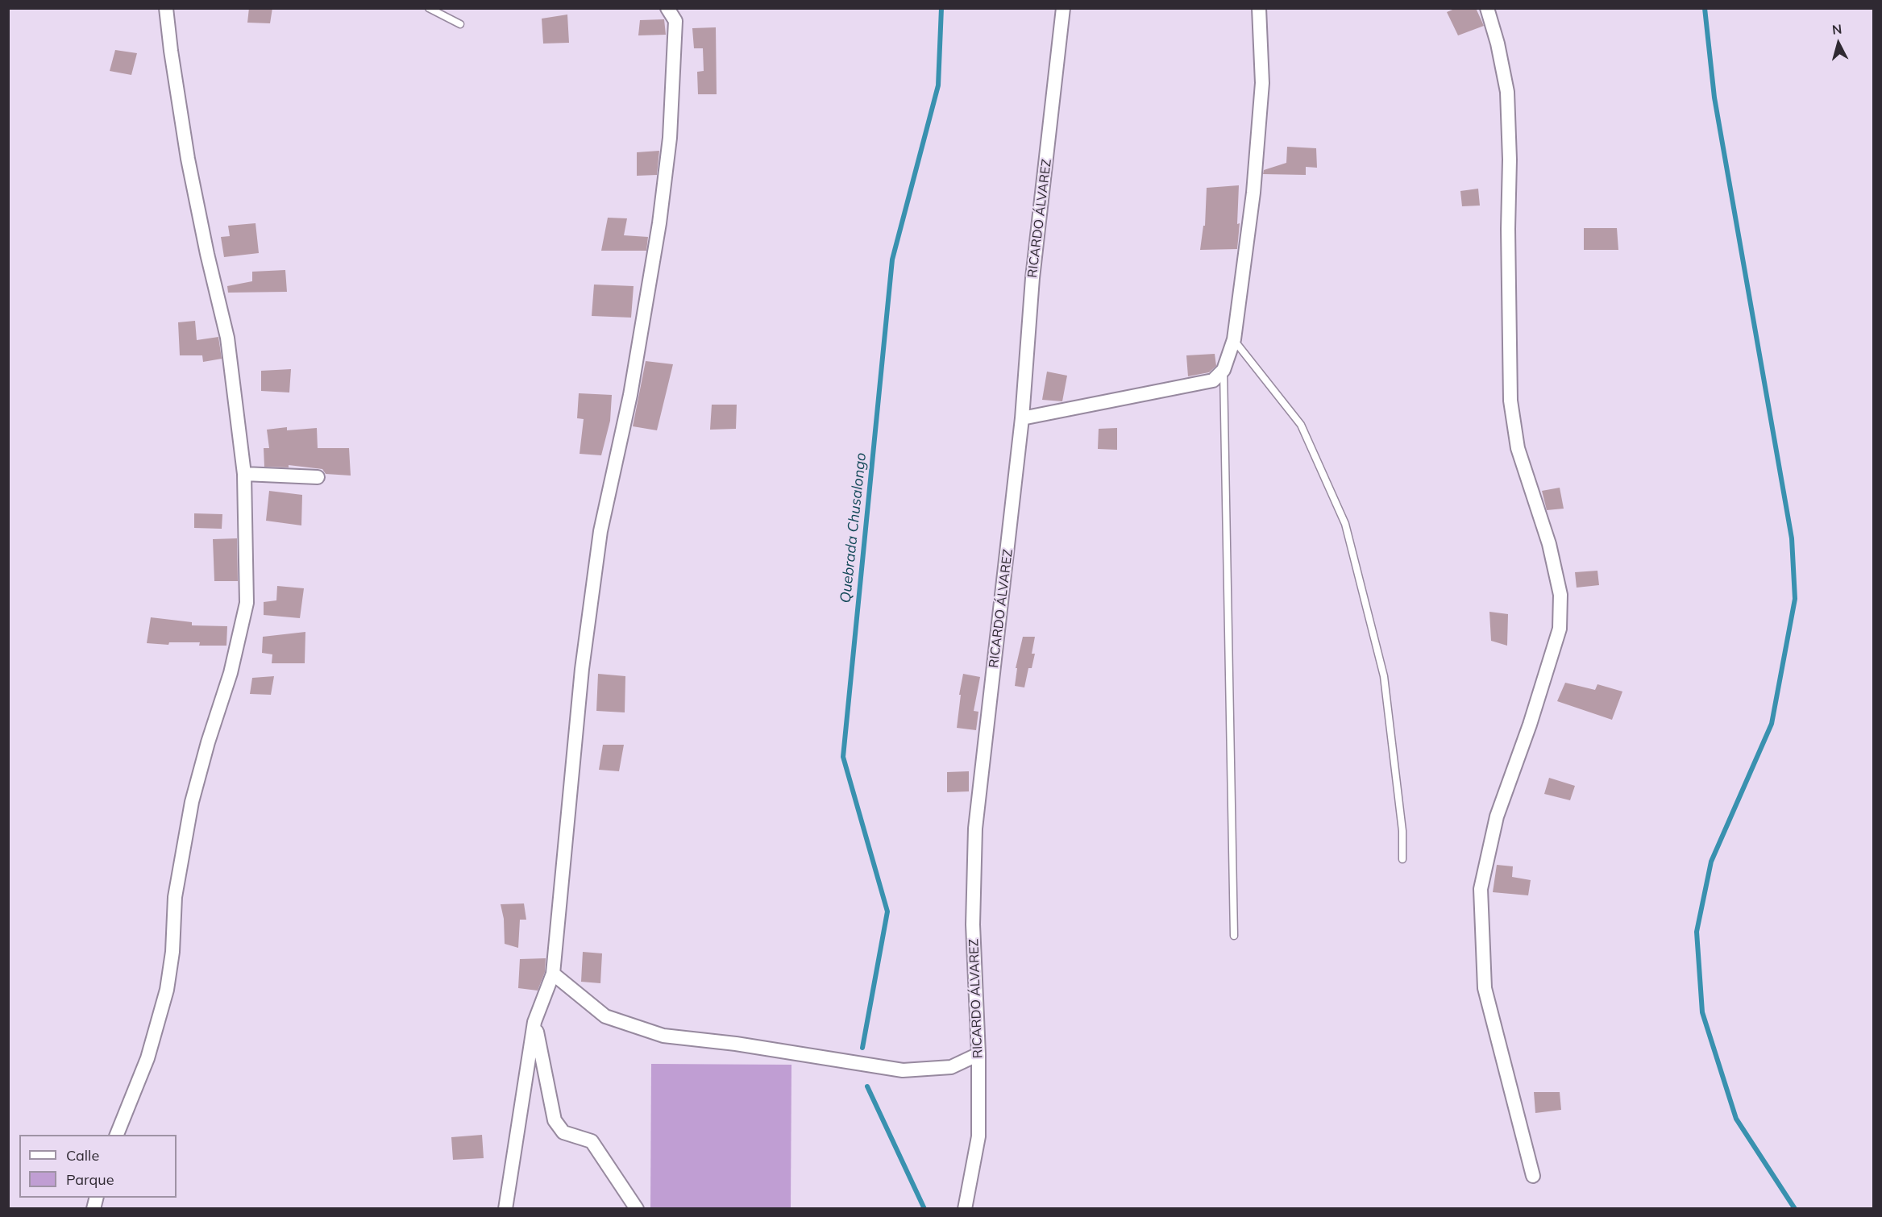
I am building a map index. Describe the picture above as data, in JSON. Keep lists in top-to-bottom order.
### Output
{
  "streets": {
    "street": ["RICARDO ÁLVAREZ"]
  },
  "water": ["Quebrada Chusalongo"],
  "legend": ["Calle", "Parque"],
  "north": "top"
}
